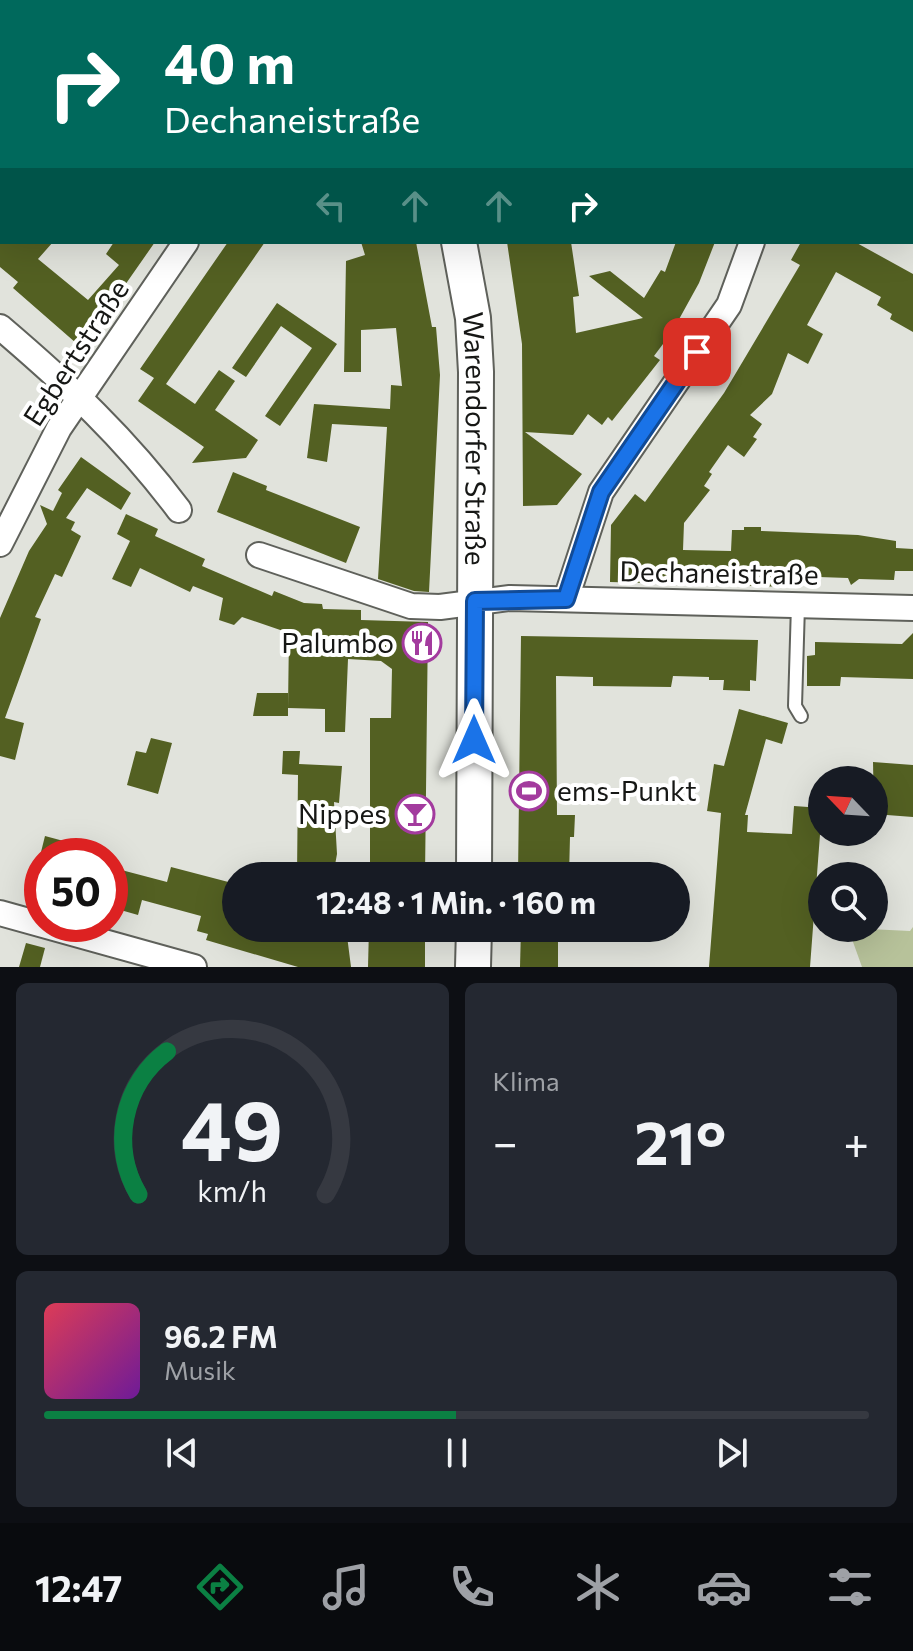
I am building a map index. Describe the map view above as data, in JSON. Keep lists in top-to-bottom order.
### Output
{
  "streets": {
    "main road": ["Warendorfer Straße"],
    "street": ["Egbertstraße", "Dechaneistraße"]
  },
  "crossings": [
    ["Warendorfer Straße", "Dechaneistraße"]
  ],
  "places": {
    "restaurant": ["Palumbo"],
    "sports": ["ems-Punkt"],
    "bar": ["Nippes"]
  },
  "north": "top left",
  "page": {
    "turn": ["40 m", "Dechaneistraße"],
    "limit": "50",
    "trip": "12:48 · 1 Min. · 160 m",
    "tile": "Klima",
    "heat": ["−", "21°", "+"],
    "song": ["96.2 FM", "Musik"],
    "tabs": "12:47",
    "gauge": ["49", "km/h"]
  }
}
